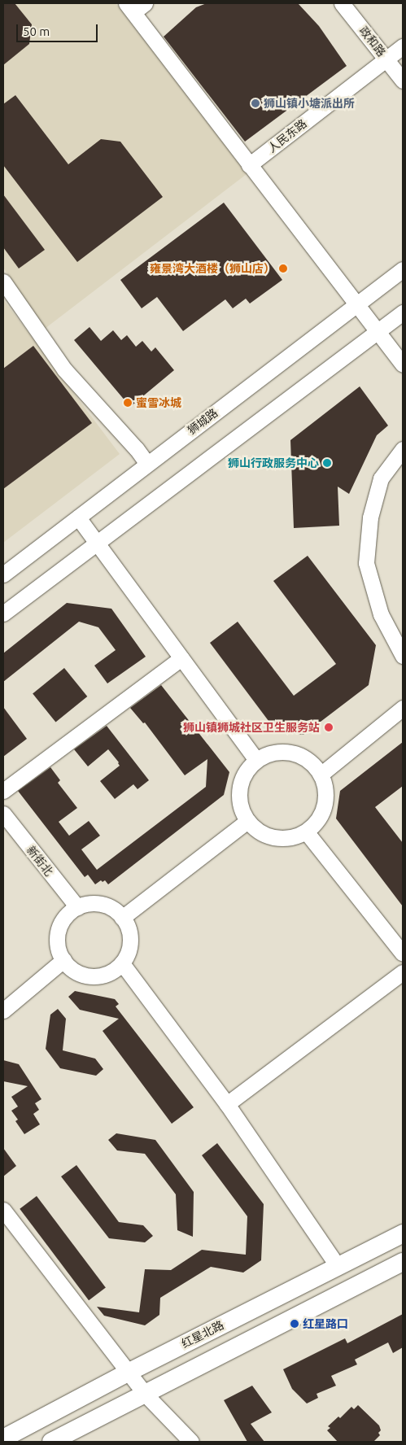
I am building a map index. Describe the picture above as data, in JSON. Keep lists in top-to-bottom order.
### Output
{
  "streets": {
    "main road": ["红星北路"],
    "street": [
      "政和路",
      "人民东路",
      "狮城路",
      "新街北"
    ]
  },
  "crossings": [
    ["政和路", "人民东路"]
  ],
  "places": [
    "狮山镇小塘派出所",
    "雍景湾大酒楼（狮山店）",
    "蜜雪冰城",
    "狮山行政服务中心",
    "狮山镇狮城社区卫生服务站",
    "红星路口"
  ],
  "scale_bar": "50 m"
}
